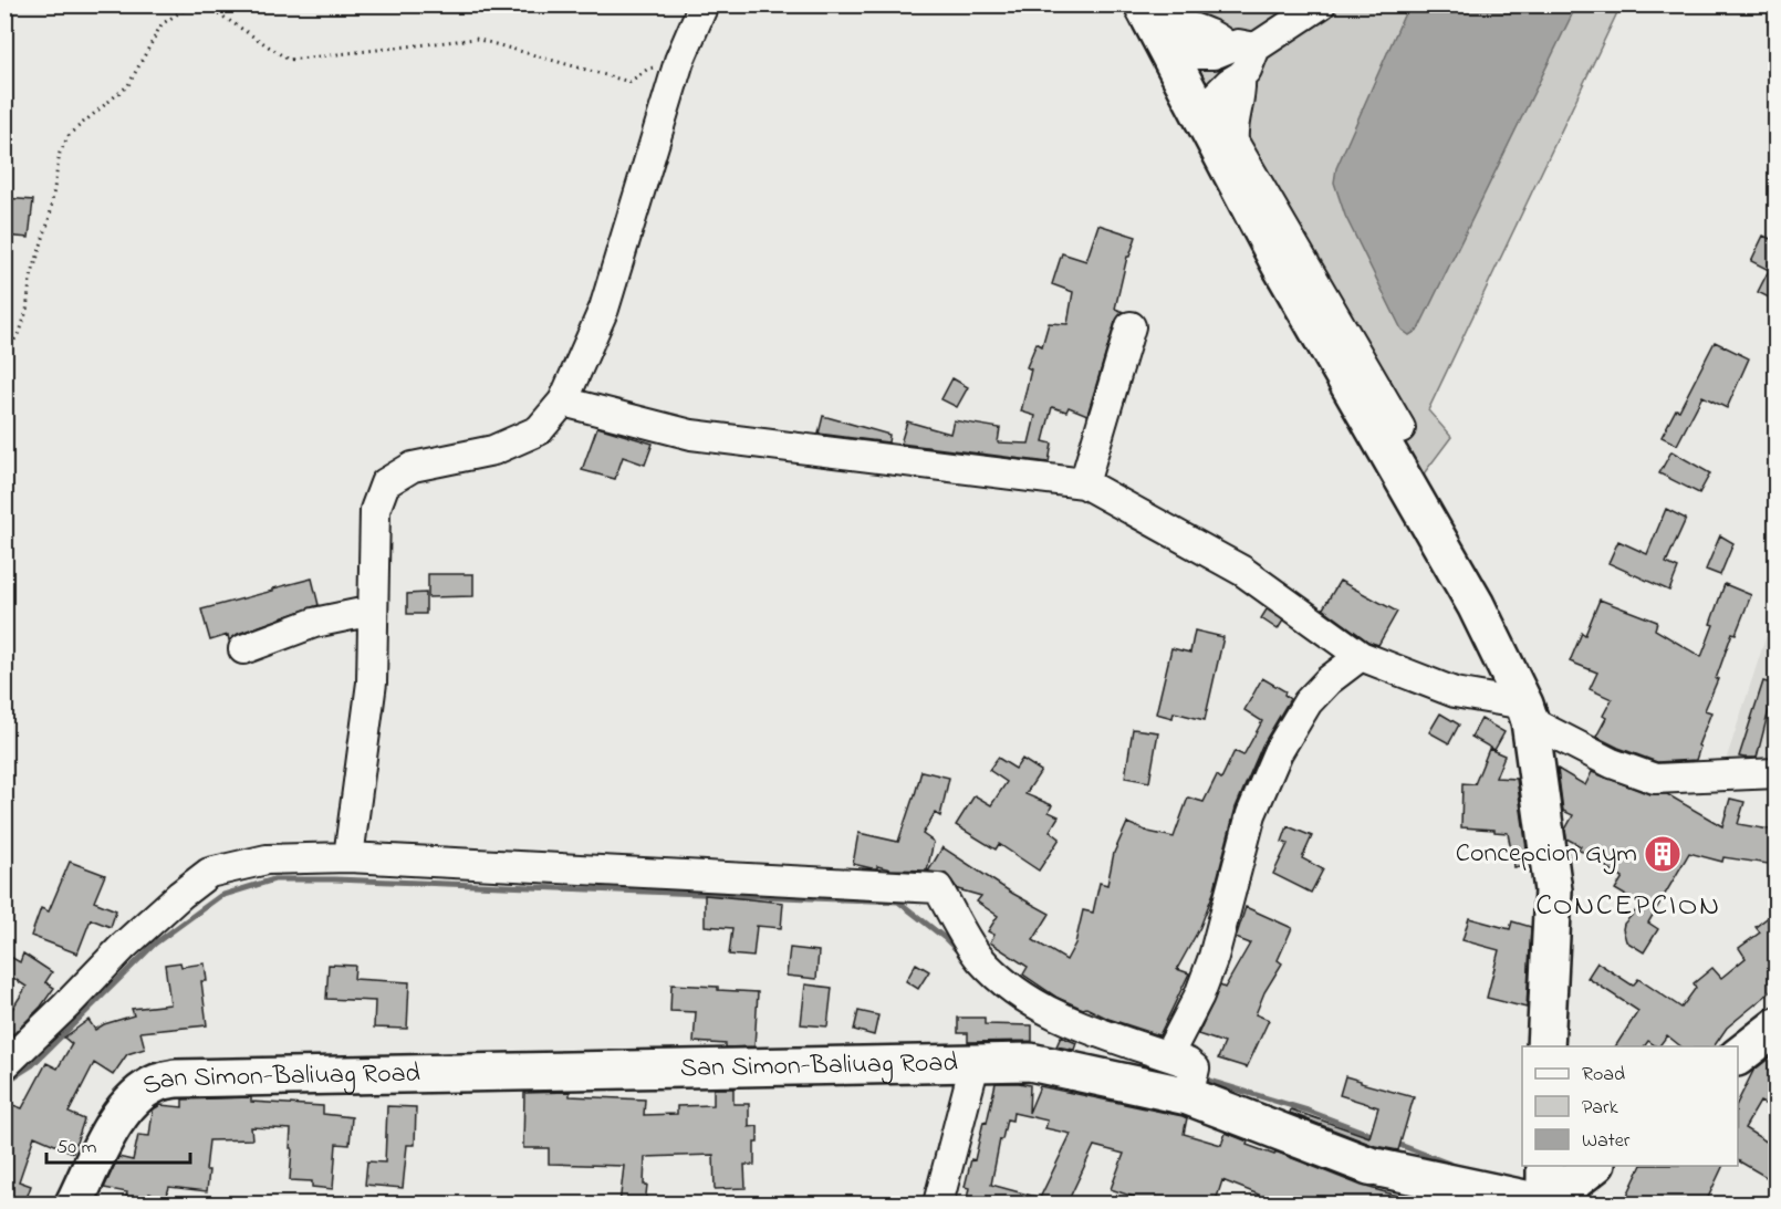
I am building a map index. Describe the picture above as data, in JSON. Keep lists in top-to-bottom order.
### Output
{
  "streets": {
    "main road": ["San Simon-Baliuag Road"]
  },
  "districts": ["CONCEPCION"],
  "places": {
    "building": ["Concepcion Gym"]
  },
  "legend": ["Road", "Park", "Water"],
  "scale_bar": "50 m"
}
